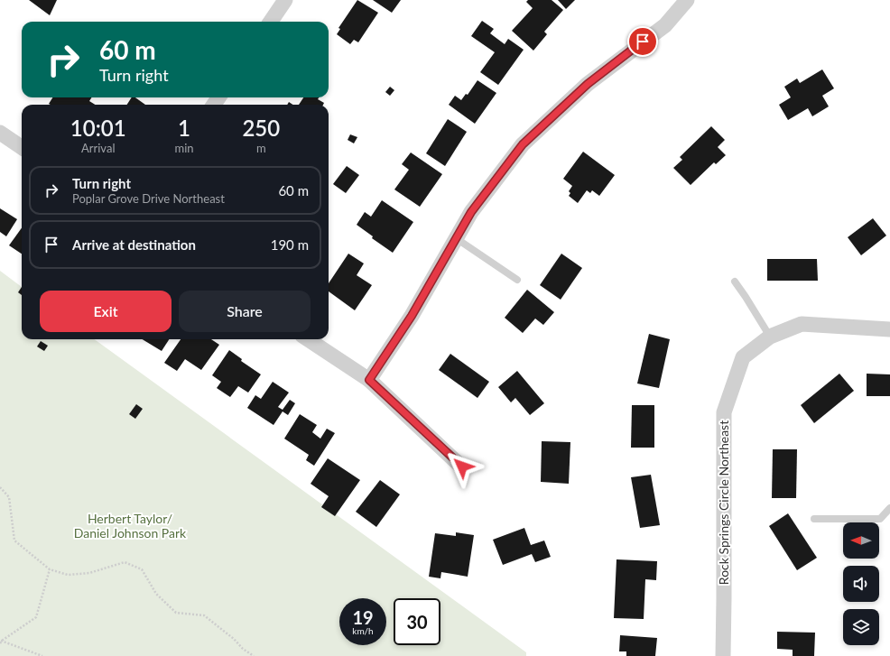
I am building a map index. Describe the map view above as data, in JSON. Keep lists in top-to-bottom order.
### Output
{
  "streets": {
    "street": ["Rock Springs Circle Northeast"]
  },
  "parks": ["Herbert Taylor/ Daniel Johnson Park"],
  "north": "left",
  "page": {
    "turn": ["60 m", "Turn right"],
    "eta": [
      "10:01",
      "Arrival",
      "1",
      "min",
      "250",
      "m"
    ],
    "list": [
      {
        "name": "Turn right",
        "note": "Poplar Grove Drive Northeast",
        "value": "60 m"
      },
      {
        "name": "Arrive at destination",
        "value": "190 m"
      }
    ],
    "buttons": ["Exit", "Share"],
    "speed": "19 km/h",
    "limit": "30"
  }
}
